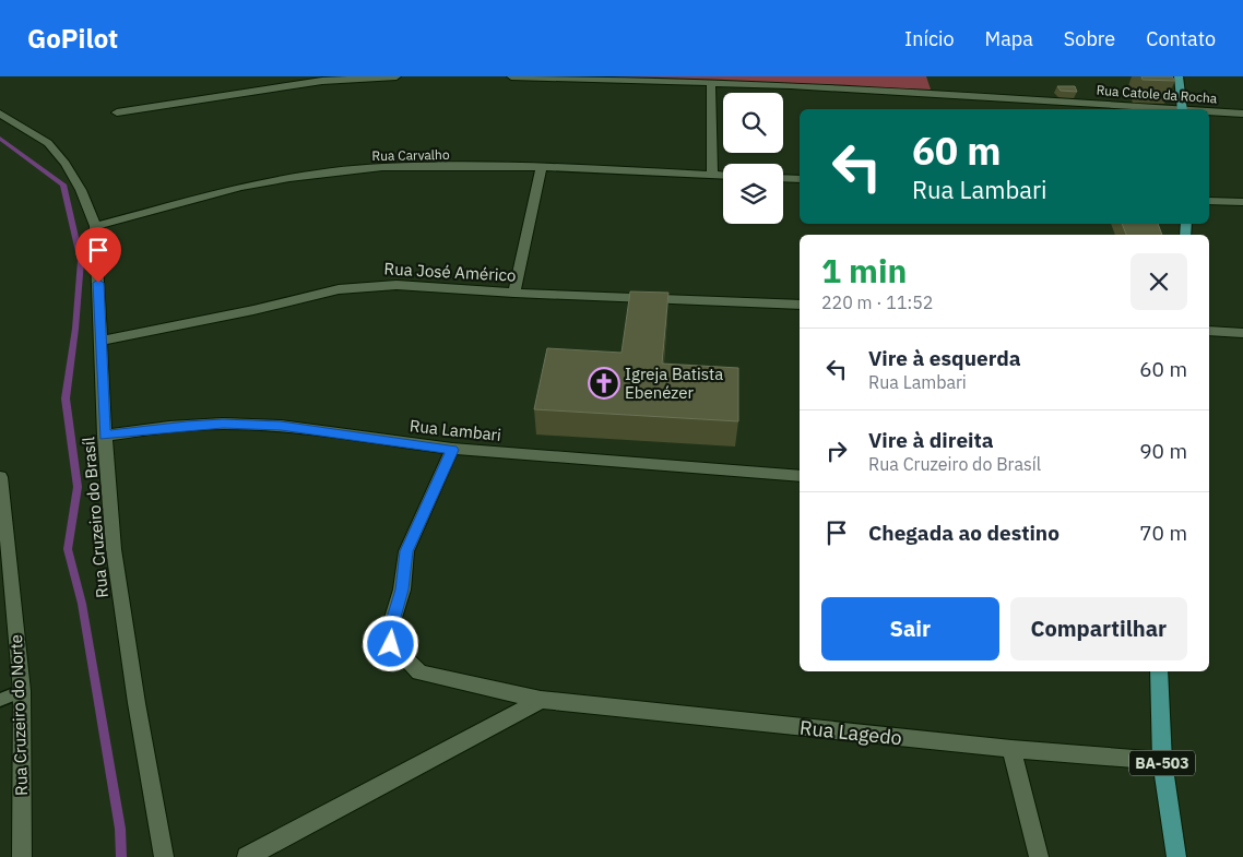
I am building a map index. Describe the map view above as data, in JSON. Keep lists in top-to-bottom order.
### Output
{
  "streets": {
    "main road": ["BA-503"],
    "street": [
      "Rua Catole da Rocha",
      "Rua Carvalho",
      "Rua José Américo",
      "Rua Lambari",
      "Rua Cruzeiro do Brasíl",
      "Rua Cruzeiro do Norte",
      "Rua Lagedo"
    ]
  },
  "crossings": [
    ["Rua Carvalho", "Rua Cruzeiro do Brasíl"],
    ["Rua José Américo", "Rua Cruzeiro do Brasíl"],
    ["Rua Lambari", "Rua Cruzeiro do Brasíl"],
    ["Rua Lambari", "Rua Lagedo"],
    ["Rua Lagedo", "BA-503"]
  ],
  "places": {
    "church": ["Igreja Batista Ebenézer"]
  },
  "page": {
    "header": "GoPilot",
    "nav": [
      "Início",
      "Mapa",
      "Sobre",
      "Contato"
    ],
    "turn": ["60 m", "Rua Lambari"],
    "heading": ["1 min", "220 m · 11:52"],
    "list": [
      {
        "name": "Vire à esquerda",
        "note": "Rua Lambari",
        "value": "60 m"
      },
      {
        "name": "Vire à direita",
        "note": "Rua Cruzeiro do Brasíl",
        "value": "90 m"
      },
      {
        "name": "Chegada ao destino",
        "value": "70 m"
      }
    ],
    "buttons": ["Sair", "Compartilhar"]
  }
}
